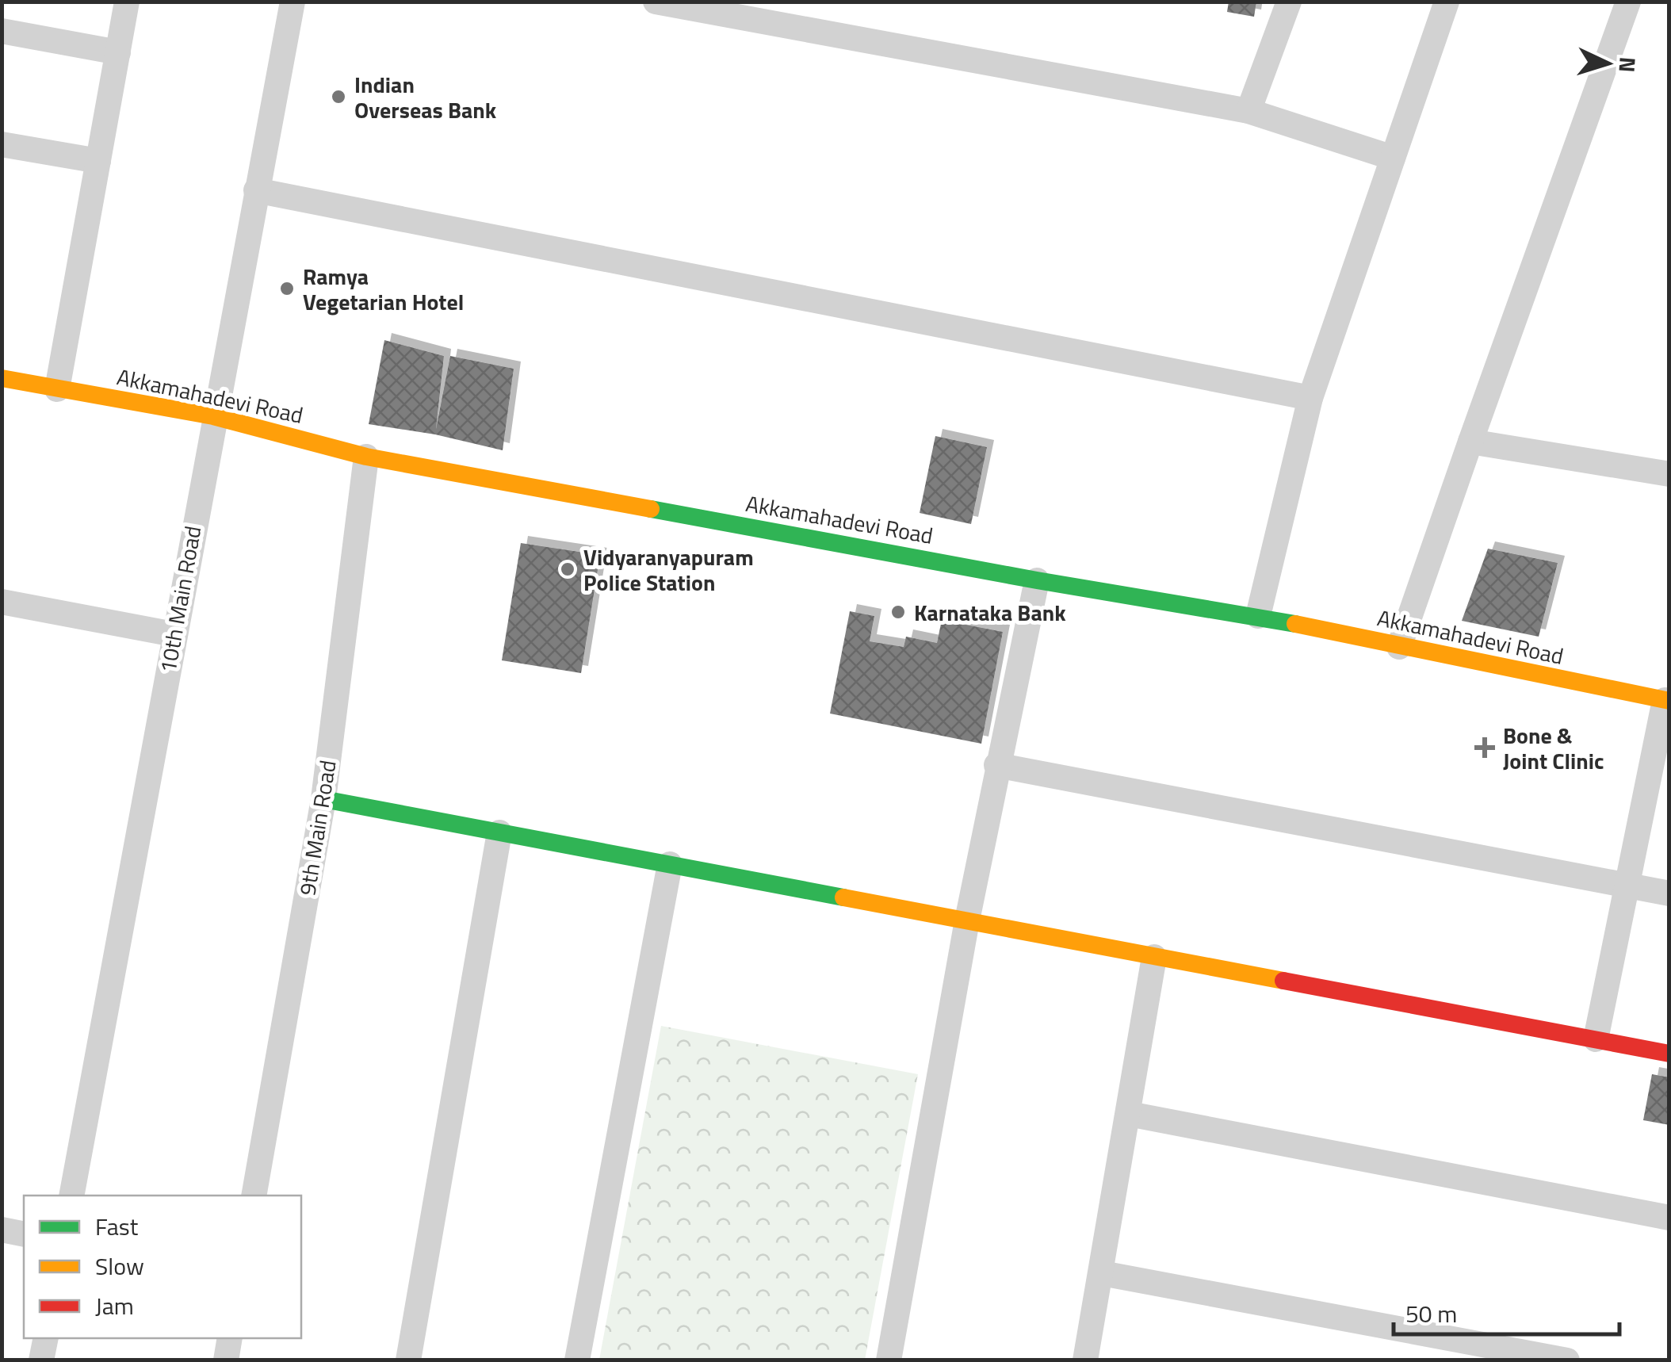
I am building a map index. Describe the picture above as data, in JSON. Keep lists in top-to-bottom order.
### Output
{
  "streets": {
    "street": ["Akkamahadevi Road", "10th Main Road", "9th Main Road"]
  },
  "crossings": [
    ["Akkamahadevi Road", "10th Main Road"],
    ["Akkamahadevi Road", "9th Main Road"]
  ],
  "places": {
    "other": [
      "Indian Overseas Bank",
      "Ramya Vegetarian Hotel",
      "Vidyaranyapuram Police Station",
      "Karnataka Bank"
    ],
    "health": ["Bone & Joint Clinic"]
  },
  "legend": ["Fast", "Slow", "Jam"],
  "scale_bar": "50 m",
  "north": "right"
}
